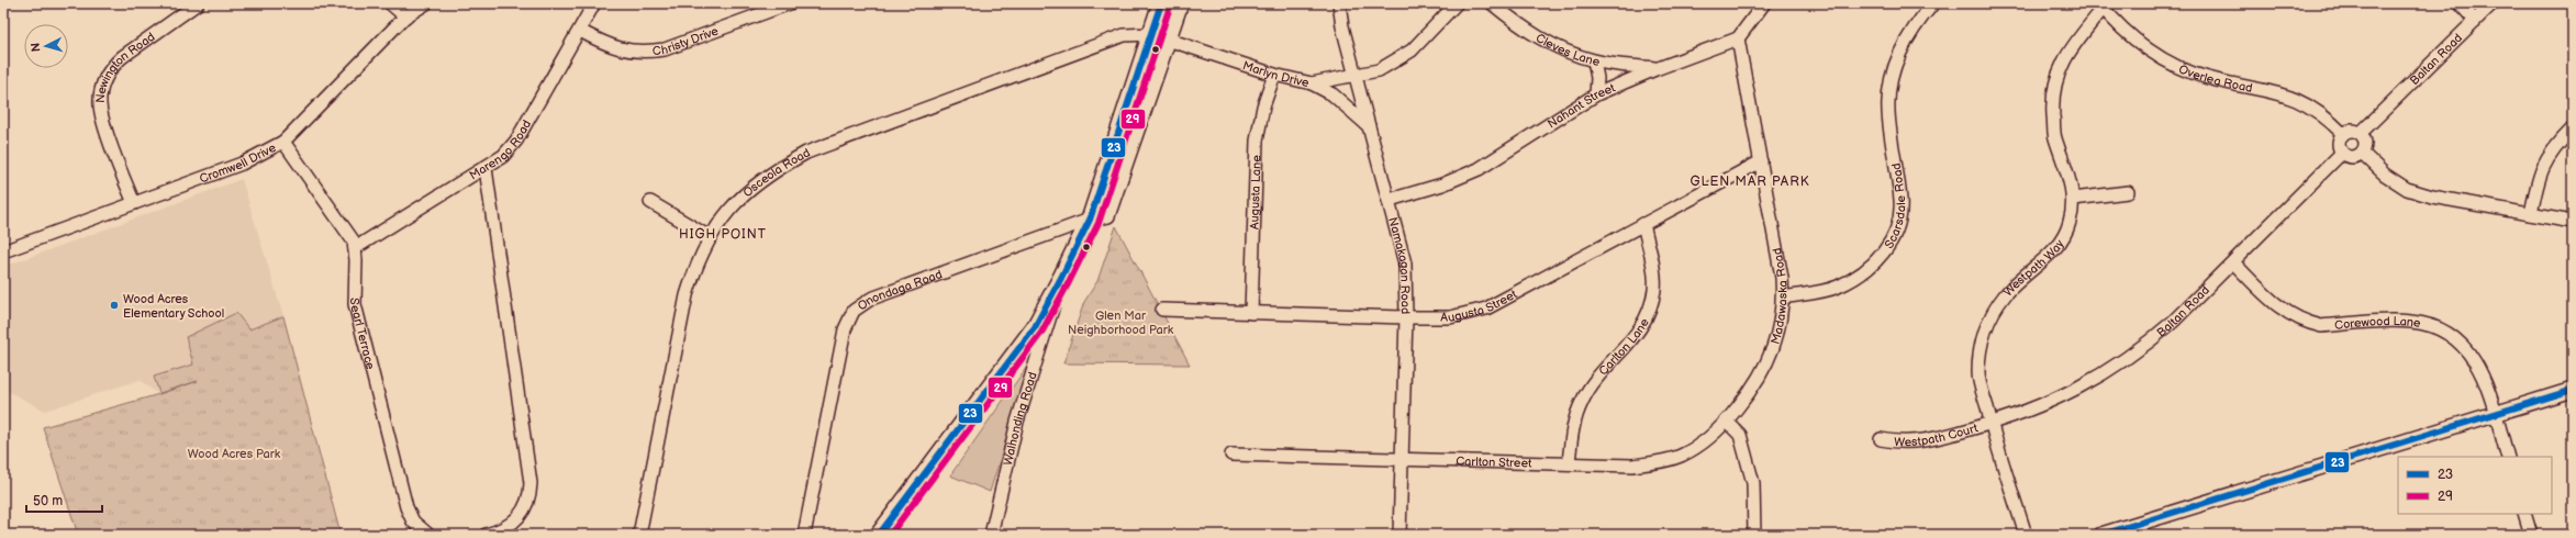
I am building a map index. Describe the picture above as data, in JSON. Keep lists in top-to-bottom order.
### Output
{
  "streets": {
    "street": [
      "Christy Drive",
      "Cleves Lane",
      "Baltan Road",
      "Newington Road",
      "Marlyn Drive",
      "Overlea Road",
      "Nahant Street",
      "Marengo Road",
      "Cromwell Drive",
      "Osceola Road",
      "Augusta Lane",
      "Scarsdale Road",
      "Namakagan Road",
      "Westpath Way",
      "Onondaga Road",
      "Madawaska Road",
      "Augusta Street",
      "Corewood Lane",
      "Searl Terrace",
      "Carlton Lane",
      "Walhonding Road",
      "Westpath Court",
      "Carlton Street"
    ]
  },
  "crossings": [
    ["Christy Drive", "Marengo Road"],
    ["Cleves Lane", "Nahant Street"],
    ["Baltan Road", "Overlea Road"],
    ["Baltan Road", "Westpath Way"],
    ["Baltan Road", "Corewood Lane"],
    ["Baltan Road", "Westpath Court"],
    ["Newington Road", "Cromwell Drive"],
    ["Marlyn Drive", "Osceola Road"],
    ["Marlyn Drive", "Augusta Lane"],
    ["Marlyn Drive", "Namakagan Road"],
    ["Marlyn Drive", "Onondaga Road"],
    ["Overlea Road", "Westpath Way"],
    ["Nahant Street", "Namakagan Road"],
    ["Nahant Street", "Madawaska Road"],
    ["Marengo Road", "Searl Terrace"],
    ["Cromwell Drive", "Searl Terrace"],
    ["Augusta Lane", "Augusta Street"],
    ["Scarsdale Road", "Madawaska Road"],
    ["Namakagan Road", "Augusta Street"],
    ["Namakagan Road", "Carlton Street"],
    ["Westpath Way", "Westpath Court"],
    ["Madawaska Road", "Augusta Street"],
    ["Madawaska Road", "Carlton Street"],
    ["Augusta Street", "Carlton Lane"],
    ["Carlton Lane", "Carlton Street"]
  ],
  "districts": ["GLEN MAR PARK", "HIGH POINT"],
  "parks": ["Glen Mar Neighborhood Park", "Wood Acres Park"],
  "places": ["Wood Acres Elementary School"],
  "lines": ["transit line 23", "transit line 29"],
  "legend": ["23", "29"],
  "scale_bar": "50 m",
  "north": "left"
}
